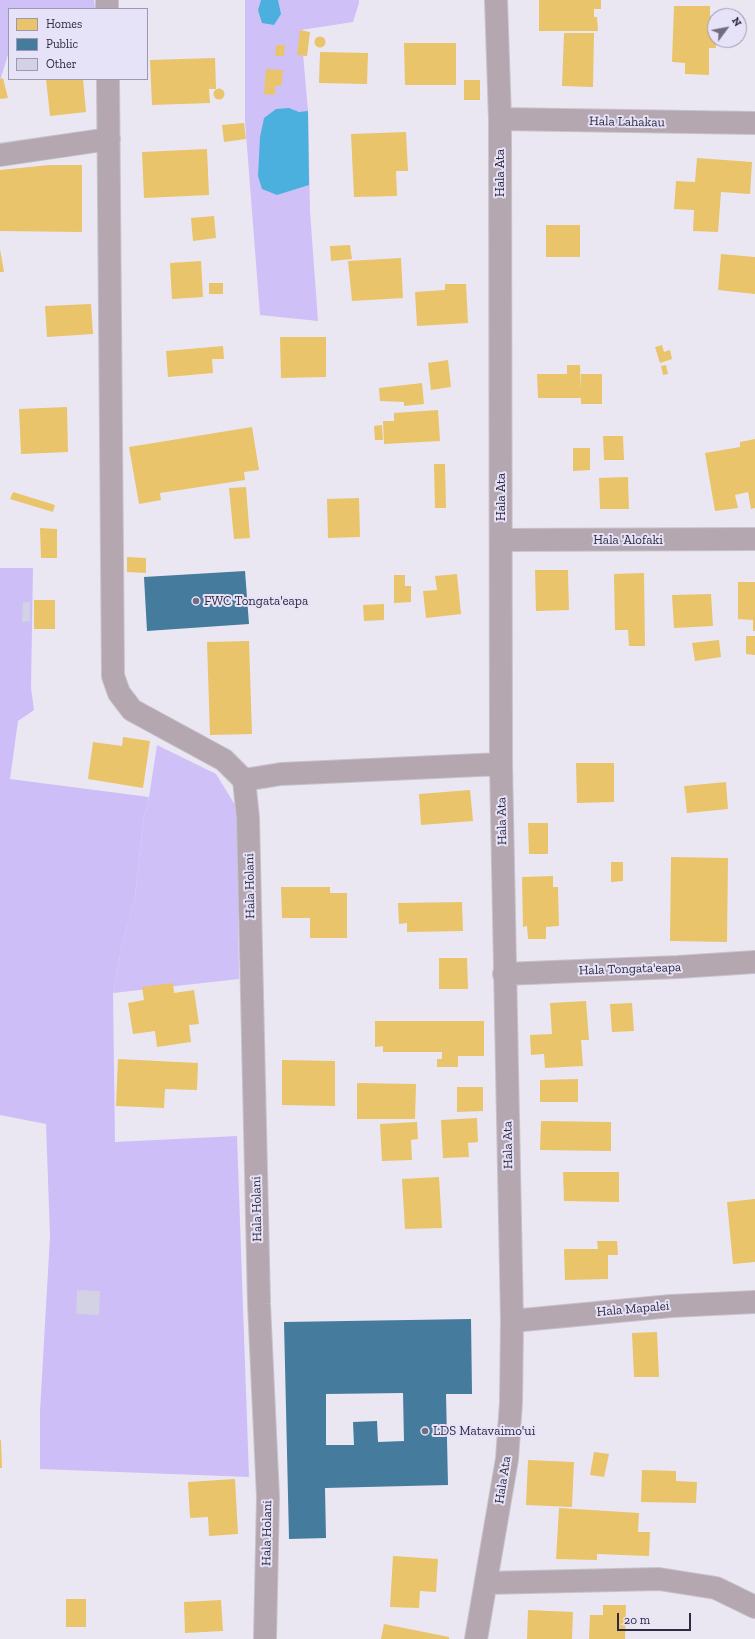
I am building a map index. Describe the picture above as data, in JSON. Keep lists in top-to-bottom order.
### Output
{
  "streets": {
    "street": [
      "Hala Lahakau",
      "Hala Ata",
      "Hala 'Alofaki",
      "Hala Holani",
      "Hala Tongata'eapa",
      "Hala Mapalei"
    ]
  },
  "crossings": [
    ["Hala Lahakau", "Hala Ata"],
    ["Hala Ata", "Hala 'Alofaki"],
    ["Hala Ata", "Hala Tongata'eapa"],
    ["Hala Ata", "Hala Mapalei"]
  ],
  "places": ["FWC Tongata'eapa", "LDS Matavaimo'ui"],
  "legend": ["Homes", "Public", "Other"],
  "scale_bar": "20 m",
  "north": "top right"
}
